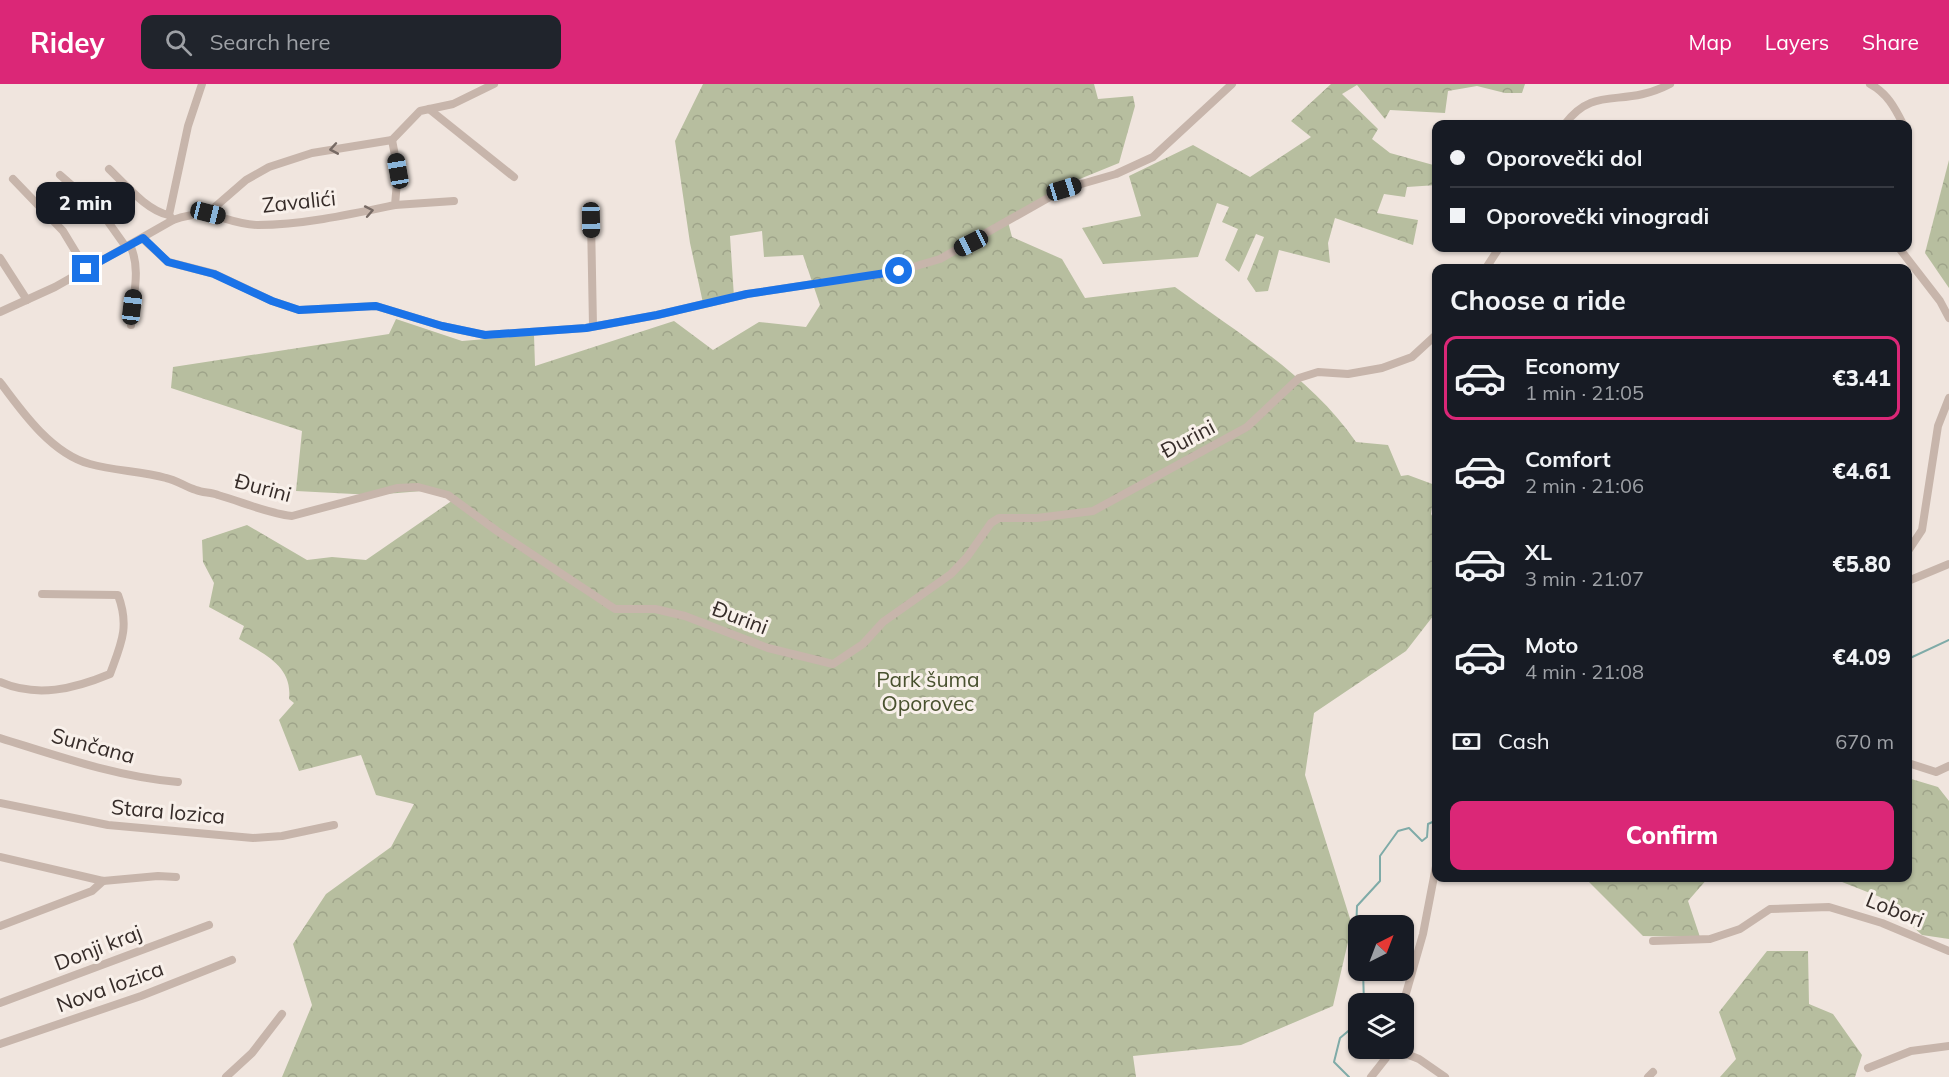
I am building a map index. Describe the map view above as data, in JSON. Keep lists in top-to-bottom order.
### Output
{
  "streets": {
    "street": [
      "Zavalići",
      "Đurini",
      "Sunčana",
      "Stara lozica",
      "Lobori",
      "Donji kraj",
      "Nova lozica"
    ]
  },
  "parks": ["Park šuma Oporovec"],
  "north": "top right",
  "page": {
    "header": "Ridey",
    "search": "Search here",
    "nav": ["Map", "Layers", "Share"],
    "banner": ["Oporovečki dol", "Oporovečki vinogradi"],
    "bubble": "2 min",
    "heading": "Choose a ride",
    "list": [
      {
        "name": "Economy",
        "note": "1 min · 21:05",
        "value": "€3.41"
      },
      {
        "name": "Comfort",
        "note": "2 min · 21:06",
        "value": "€4.61"
      },
      {
        "name": "XL",
        "note": "3 min · 21:07",
        "value": "€5.80"
      },
      {
        "name": "Moto",
        "note": "4 min · 21:08",
        "value": "€4.09"
      }
    ],
    "pay": ["Cash", "670 m"],
    "buttons": "Confirm"
  }
}
